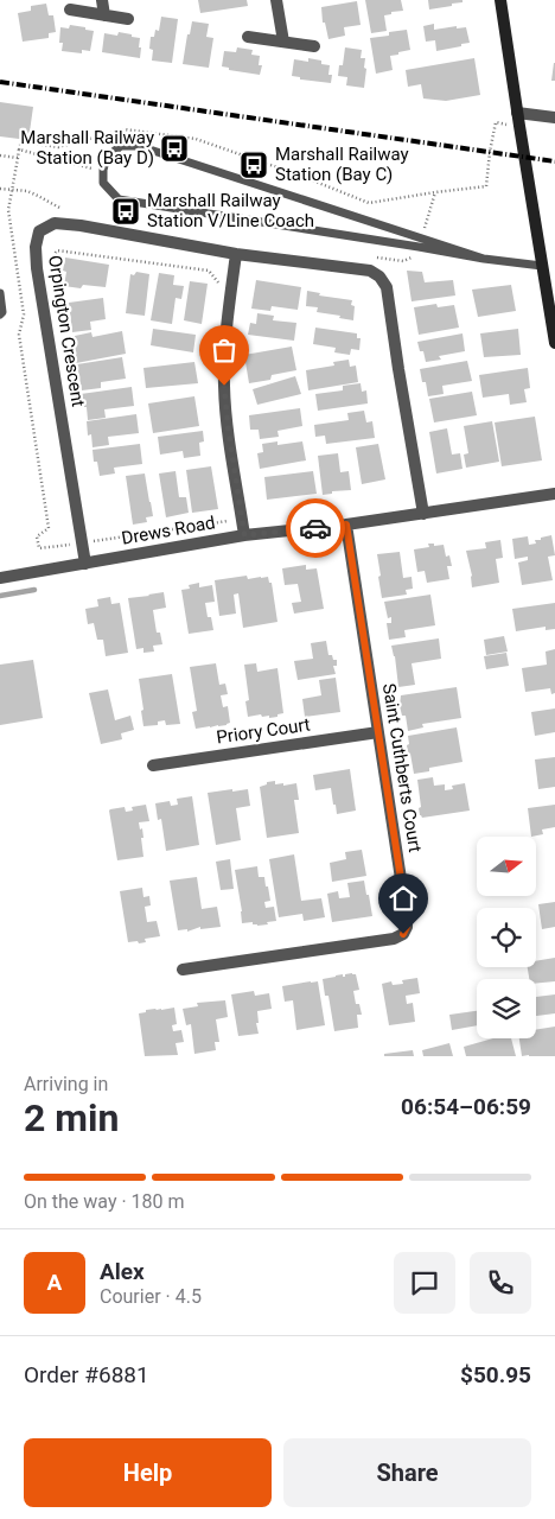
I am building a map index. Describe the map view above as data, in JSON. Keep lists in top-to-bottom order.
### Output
{
  "streets": {
    "street": [
      "Orpington Crescent",
      "Drews Road",
      "Priory Court",
      "Saint Cuthberts Court"
    ]
  },
  "crossings": [
    ["Orpington Crescent", "Drews Road"],
    ["Drews Road", "Saint Cuthberts Court"],
    ["Priory Court", "Saint Cuthberts Court"]
  ],
  "places": {
    "bus stop": ["Marshall Railway Station (Bay D)", "Marshall Railway Station (Bay C)", "Marshall Railway Station V/Line Coach"]
  },
  "north": "right",
  "page": {
    "heading": ["2 min", "Arriving in", "06:54–06:59"],
    "panel": [
      "Alex",
      "Courier · 4.5",
      "Order #6881",
      "$50.95"
    ],
    "bar": "On the way · 180 m",
    "round": "A",
    "buttons": ["Help", "Share"]
  }
}
